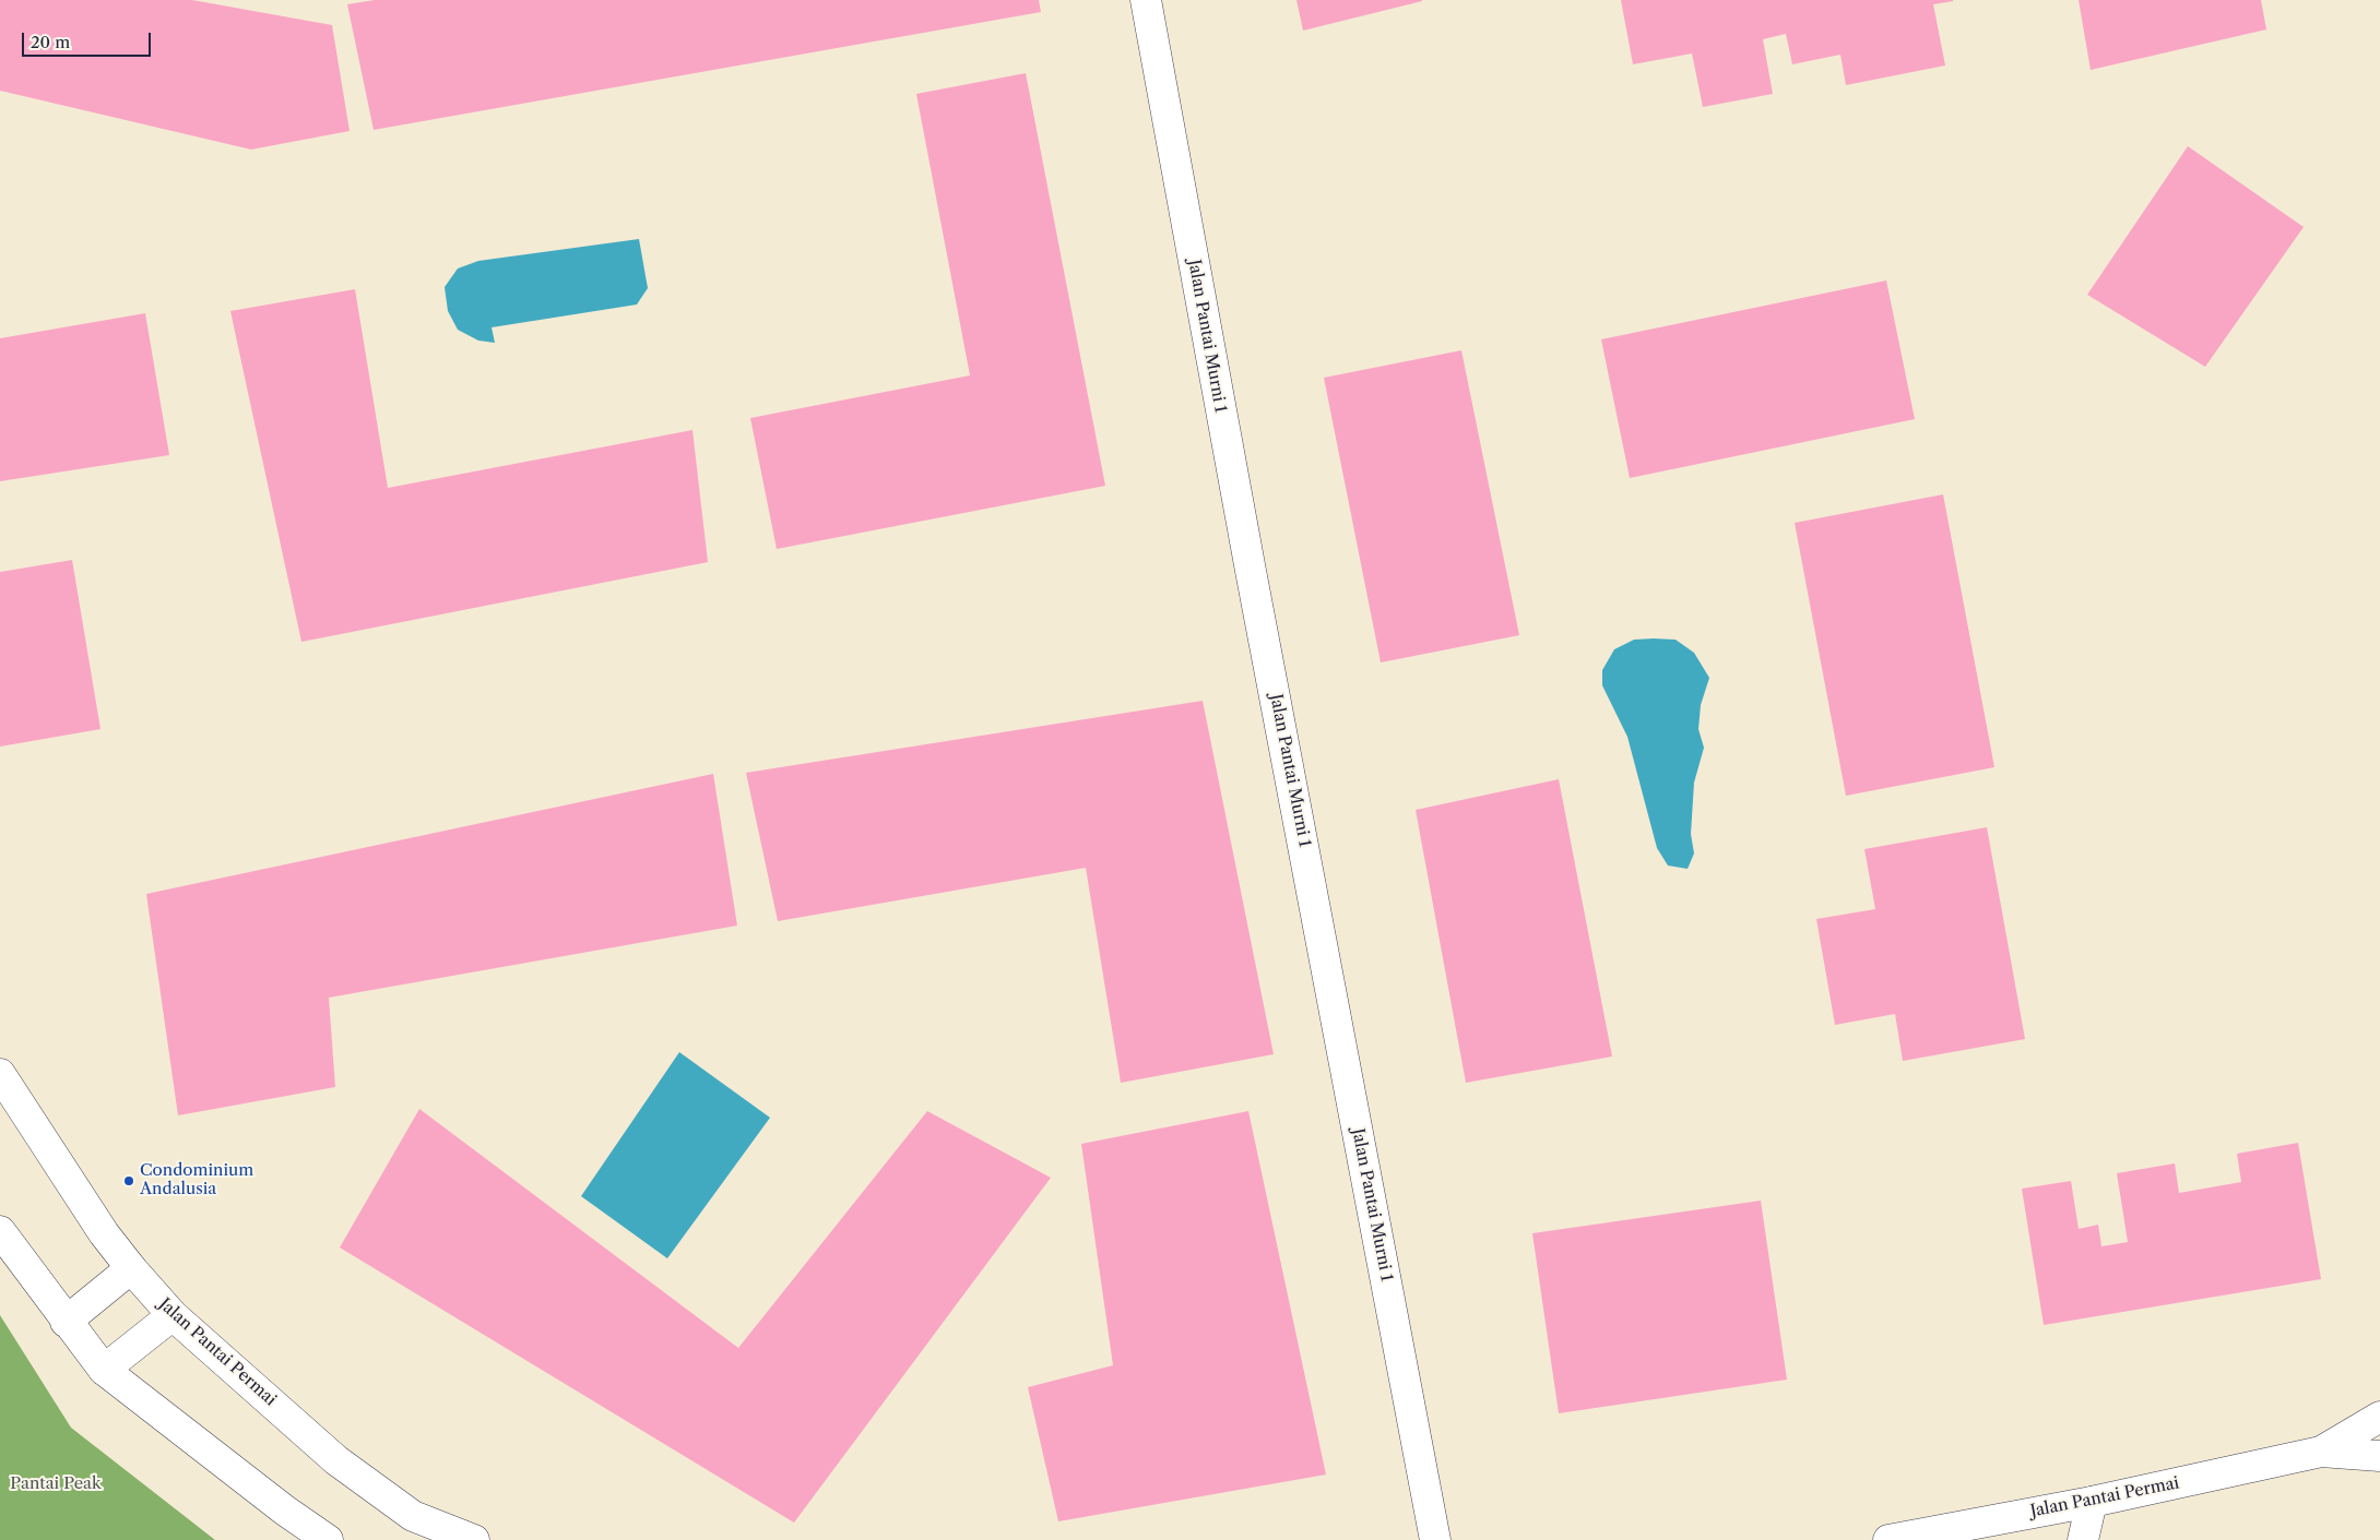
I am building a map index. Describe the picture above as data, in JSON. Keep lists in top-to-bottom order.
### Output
{
  "streets": {
    "main road": ["Jalan Pantai Murni 1", "Jalan Pantai Permai"]
  },
  "parks": ["Pantai Peak"],
  "places": ["Condominium Andalusia"],
  "scale_bar": "20 m"
}
